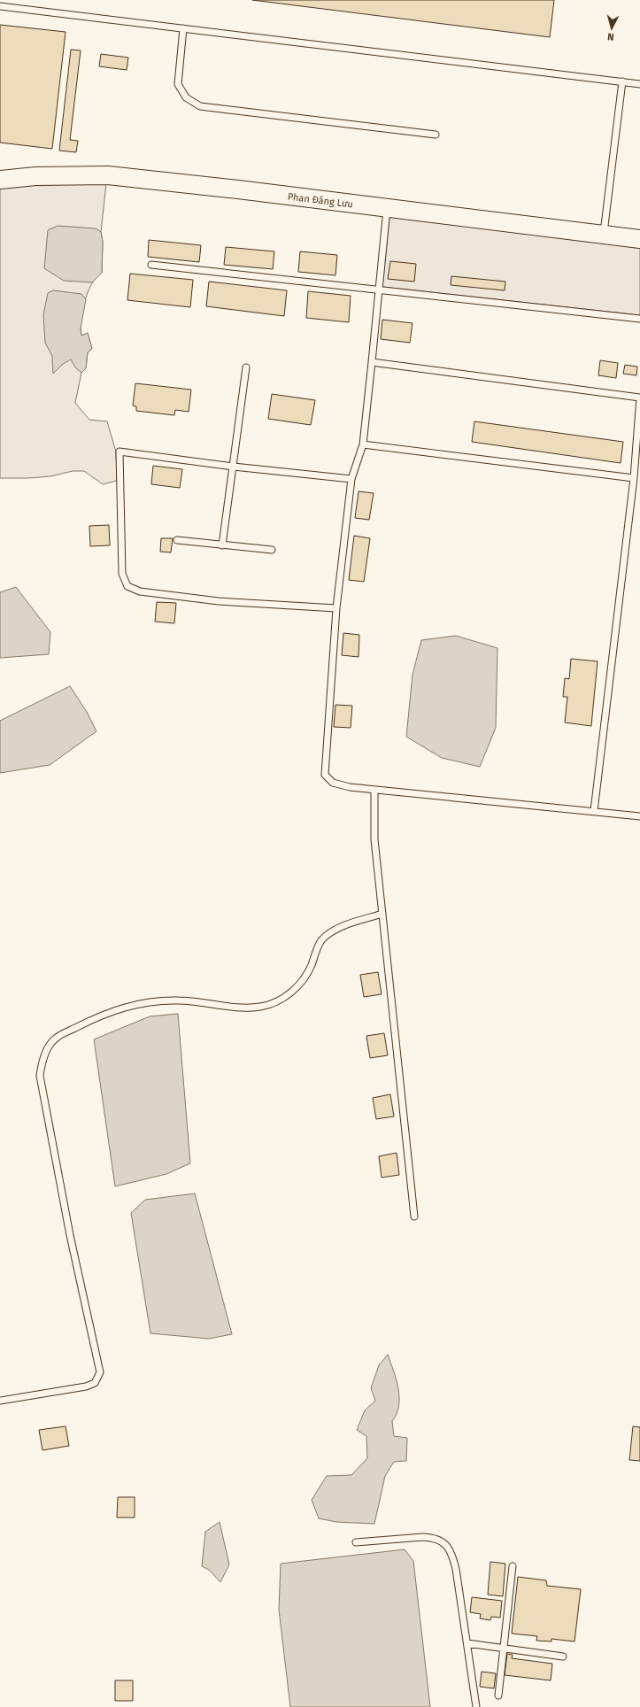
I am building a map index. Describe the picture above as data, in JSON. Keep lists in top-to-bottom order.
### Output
{
  "streets": {
    "street": ["Phan Đăng Lưu"]
  },
  "north": "bottom"
}
